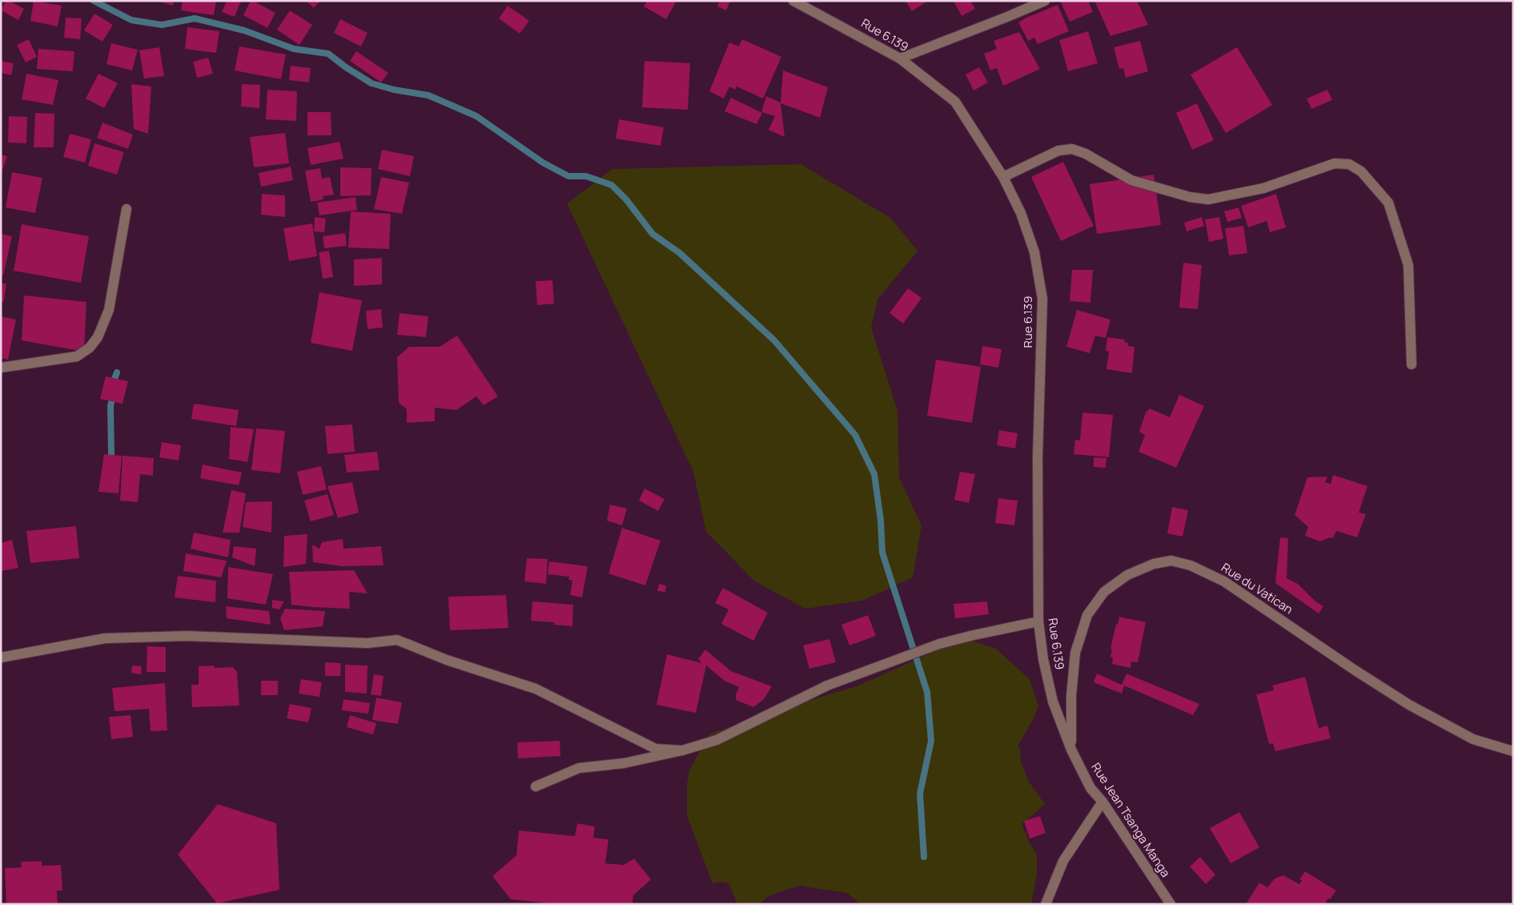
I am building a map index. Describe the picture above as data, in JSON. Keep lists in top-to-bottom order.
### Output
{
  "streets": {
    "street": ["Rue 6.139", "Rue du Vatican", "Rue Jean Tsanga Manga"]
  },
  "crossings": [
    ["Rue 6.139", "Rue du Vatican"],
    ["Rue 6.139", "Rue Jean Tsanga Manga"],
    ["Rue du Vatican", "Rue Jean Tsanga Manga"]
  ]
}
